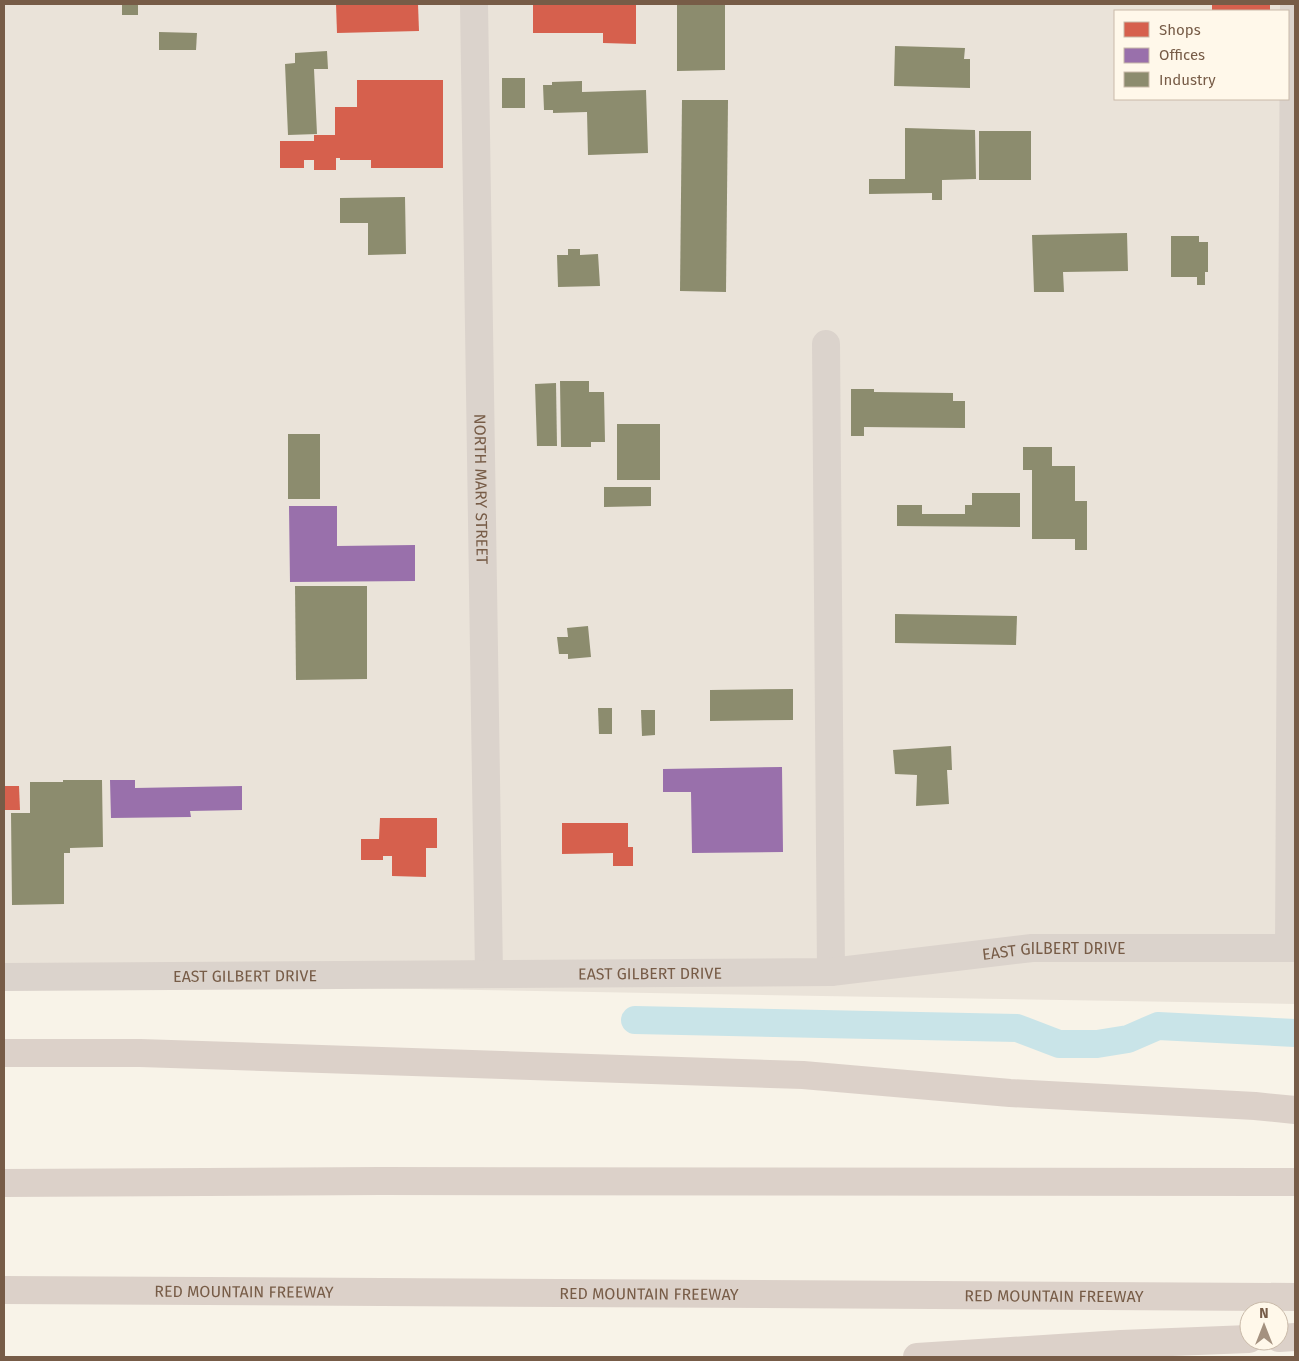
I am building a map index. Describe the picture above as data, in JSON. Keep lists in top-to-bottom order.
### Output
{
  "streets": {
    "highway": ["RED MOUNTAIN FREEWAY"],
    "street": ["NORTH MARY STREET", "EAST GILBERT DRIVE"]
  },
  "crossings": [
    ["NORTH MARY STREET", "EAST GILBERT DRIVE"]
  ],
  "legend": ["Shops", "Offices", "Industry"],
  "north": "top"
}
